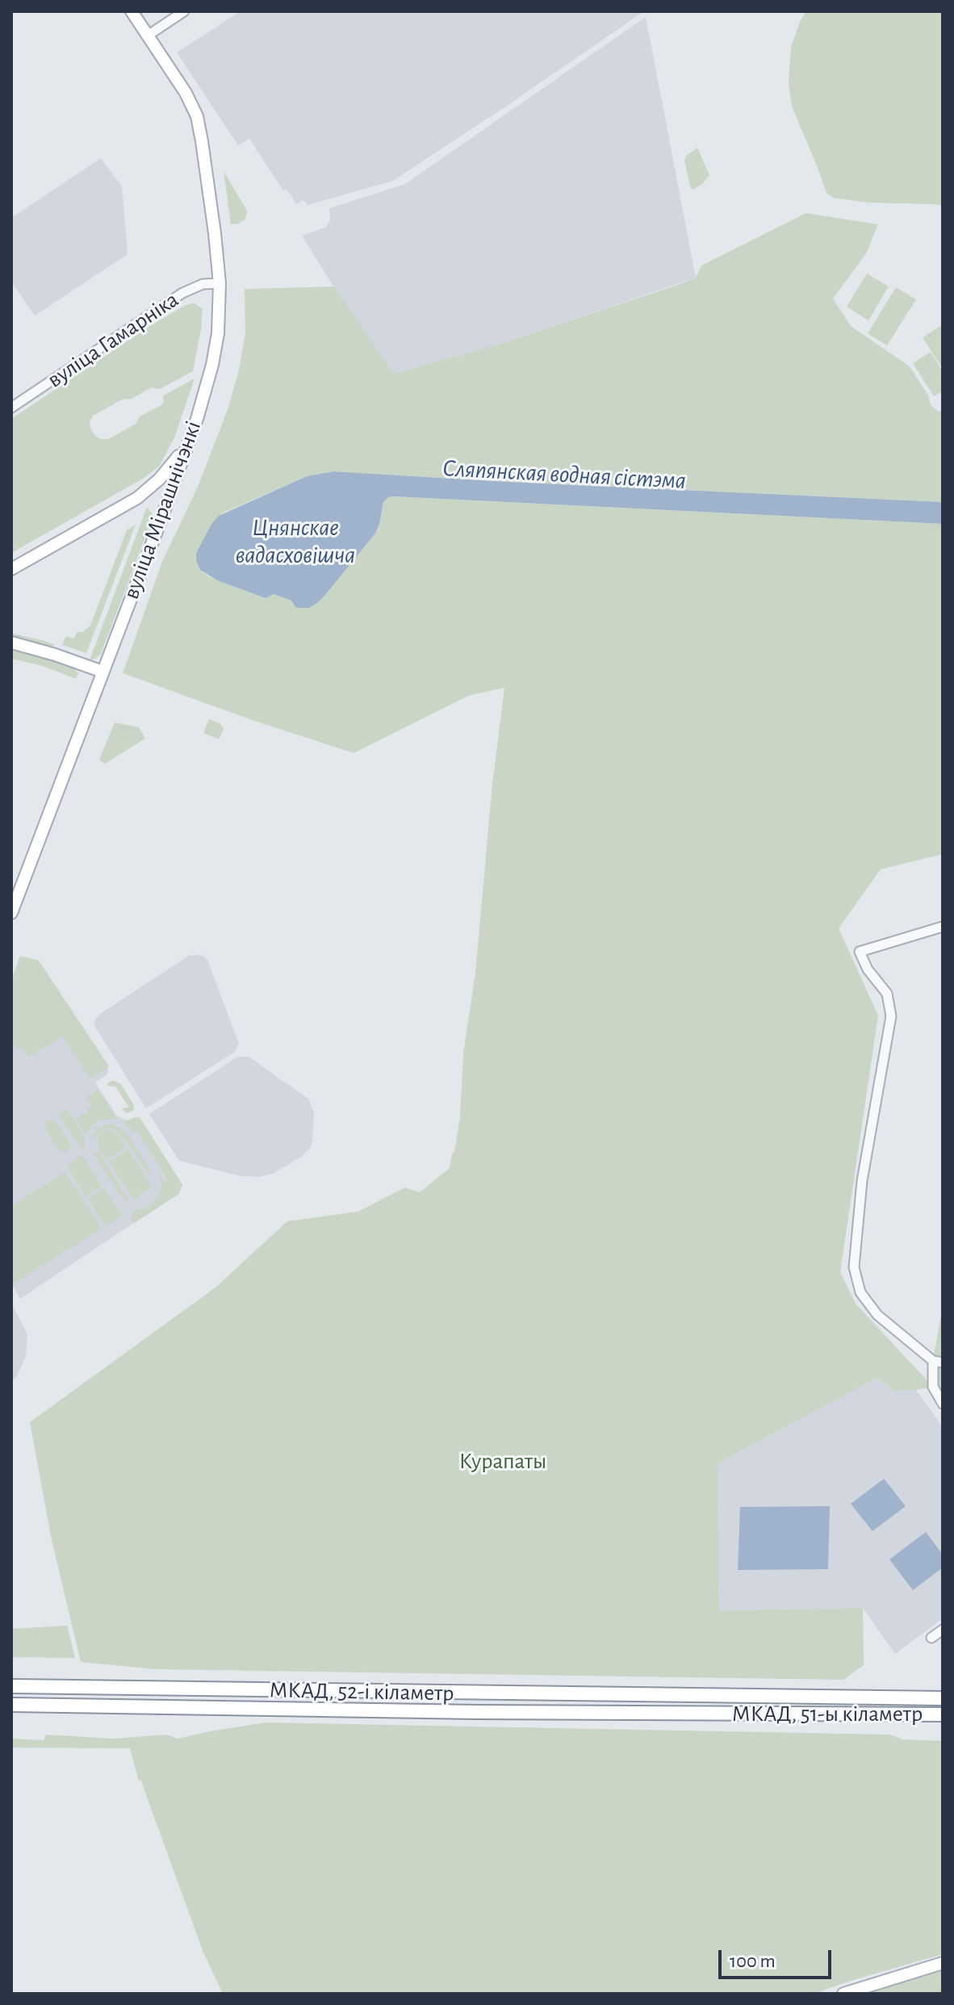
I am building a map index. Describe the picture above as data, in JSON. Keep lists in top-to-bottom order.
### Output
{
  "streets": {
    "highway": ["МКАД, 52-і кіламетр", "МКАД, 51-ы кіламетр"],
    "main road": ["вуліца Мірашнічэнкі"],
    "street": ["вуліца Гамарніка"]
  },
  "crossings": [
    ["вуліца Гамарніка", "вуліца Мірашнічэнкі"],
    ["МКАД, 52-і кіламетр", "МКАД, 51-ы кіламетр"]
  ],
  "water": ["Сляпянская водная сістэма", "Цнянскае вадасховішча"],
  "parks": ["Курапаты"],
  "scale_bar": "100 m"
}
